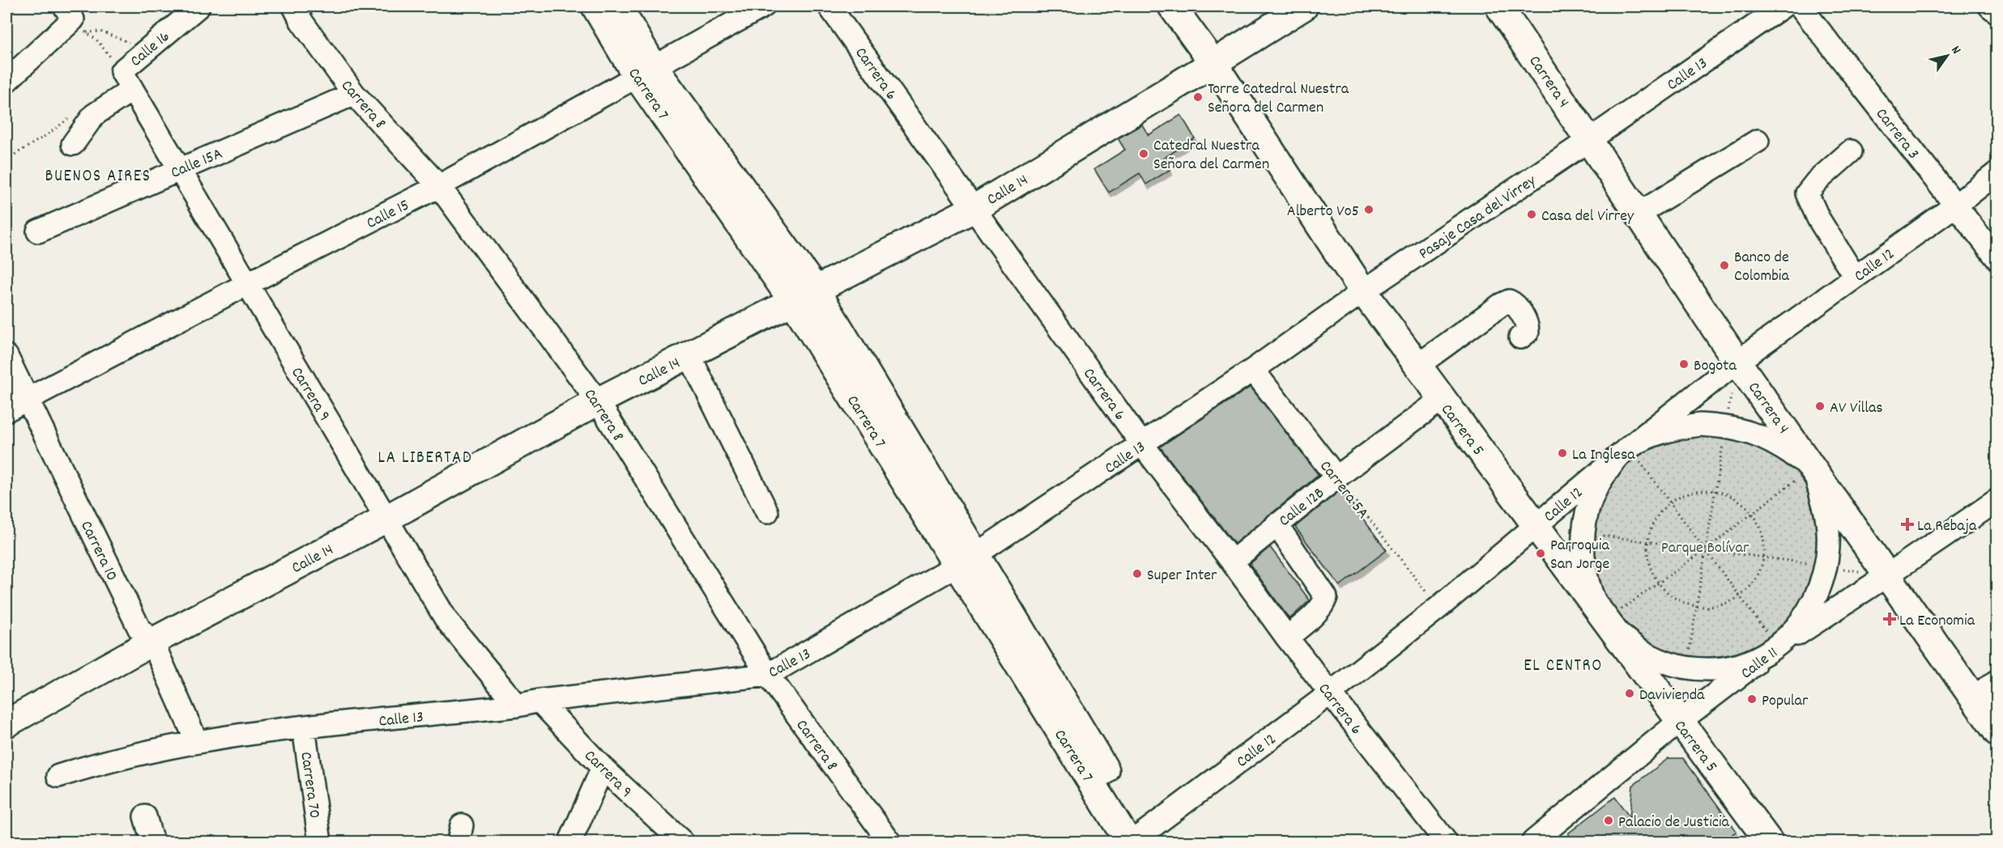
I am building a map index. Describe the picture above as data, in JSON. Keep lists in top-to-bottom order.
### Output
{
  "streets": {
    "main road": [
      "Carrera 4",
      "Carrera 7",
      "Calle 14",
      "Carrera 5"
    ],
    "street": [
      "Calle 16",
      "Carrera 6",
      "Calle 13",
      "Carrera 8",
      "Carrera 3",
      "Calle 15A",
      "Calle 15",
      "Pasaje Casa del Virrey",
      "Calle 12",
      "Carrera 9",
      "Carrera 5A",
      "Calle 12B",
      "Carrera 10",
      "Calle 11",
      "Carrera 70"
    ]
  },
  "crossings": [
    ["Calle 16", "Carrera 9"],
    ["Carrera 6", "Calle 13"],
    ["Carrera 6", "Calle 14"],
    ["Carrera 6", "Calle 12"],
    ["Carrera 6", "Calle 12B"],
    ["Calle 13", "Carrera 4"],
    ["Calle 13", "Carrera 7"],
    ["Calle 13", "Carrera 8"],
    ["Calle 13", "Pasaje Casa del Virrey"],
    ["Calle 13", "Carrera 9"],
    ["Calle 13", "Carrera 5"],
    ["Calle 13", "Carrera 5A"],
    ["Calle 13", "Carrera 10"],
    ["Calle 13", "Carrera 70"],
    ["Carrera 4", "Pasaje Casa del Virrey"],
    ["Carrera 4", "Calle 12"],
    ["Carrera 4", "Calle 11"],
    ["Carrera 7", "Calle 14"],
    ["Carrera 7", "Calle 15"],
    ["Carrera 7", "Calle 12"],
    ["Carrera 8", "Calle 15A"],
    ["Carrera 8", "Calle 14"],
    ["Carrera 8", "Calle 15"],
    ["Carrera 3", "Calle 12"],
    ["Calle 15A", "Carrera 9"],
    ["Calle 14", "Carrera 9"],
    ["Calle 14", "Carrera 5"],
    ["Calle 14", "Carrera 10"],
    ["Calle 15", "Carrera 9"],
    ["Calle 15", "Carrera 10"],
    ["Pasaje Casa del Virrey", "Carrera 5"],
    ["Calle 12", "Carrera 5"],
    ["Calle 12", "Carrera 5A"],
    ["Carrera 5", "Calle 12B"],
    ["Carrera 5", "Calle 11"],
    ["Carrera 5A", "Calle 12B"]
  ],
  "districts": ["BUENOS AIRES", "LA LIBERTAD", "EL CENTRO"],
  "parks": ["Parque Bolívar"],
  "places": {
    "other": [
      "Torre Catedral Nuestra Señora del Carmen",
      "Catedral Nuestra Señora del Carmen",
      "Alberto Vo5",
      "Casa del Virrey",
      "Banco de Colombia",
      "Bogota",
      "AV Villas",
      "La Inglesa",
      "Parroquia San Jorge",
      "Super Inter",
      "Davivienda",
      "Popular",
      "Palacio de Justicia"
    ],
    "health": ["La Rebaja", "La Economia"]
  },
  "north": "top right"
}
